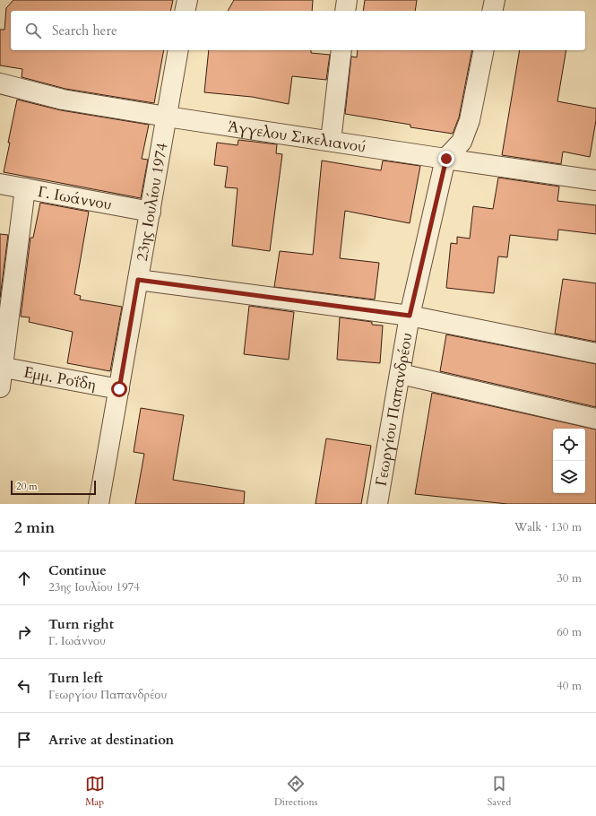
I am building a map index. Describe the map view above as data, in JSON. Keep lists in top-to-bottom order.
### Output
{
  "streets": {
    "street": [
      "Άγγελου Σικελιανού",
      "Γ. Ιωάννου",
      "23ης Ιουλίου 1974",
      "Εμμ. Ροΐδη",
      "Γεωργίου Παπανδρέου"
    ]
  },
  "crossings": [
    ["Άγγελου Σικελιανού", "23ης Ιουλίου 1974"],
    ["Άγγελου Σικελιανού", "Γεωργίου Παπανδρέου"],
    ["Γ. Ιωάννου", "23ης Ιουλίου 1974"],
    ["23ης Ιουλίου 1974", "Εμμ. Ροΐδη"]
  ],
  "scale_bar": "20 m",
  "page": {
    "search": "Search here",
    "scale": "20 m",
    "heading": ["2 min", "Walk · 130 m"],
    "list": [
      ["Continue", "23ης Ιουλίου 1974", "30 m"],
      ["Turn right", "Γ. Ιωάννου", "60 m"],
      ["Turn left", "Γεωργίου Παπανδρέου", "40 m"],
      "Arrive at destination"
    ],
    "nav": ["Map", "Directions", "Saved"]
  }
}
